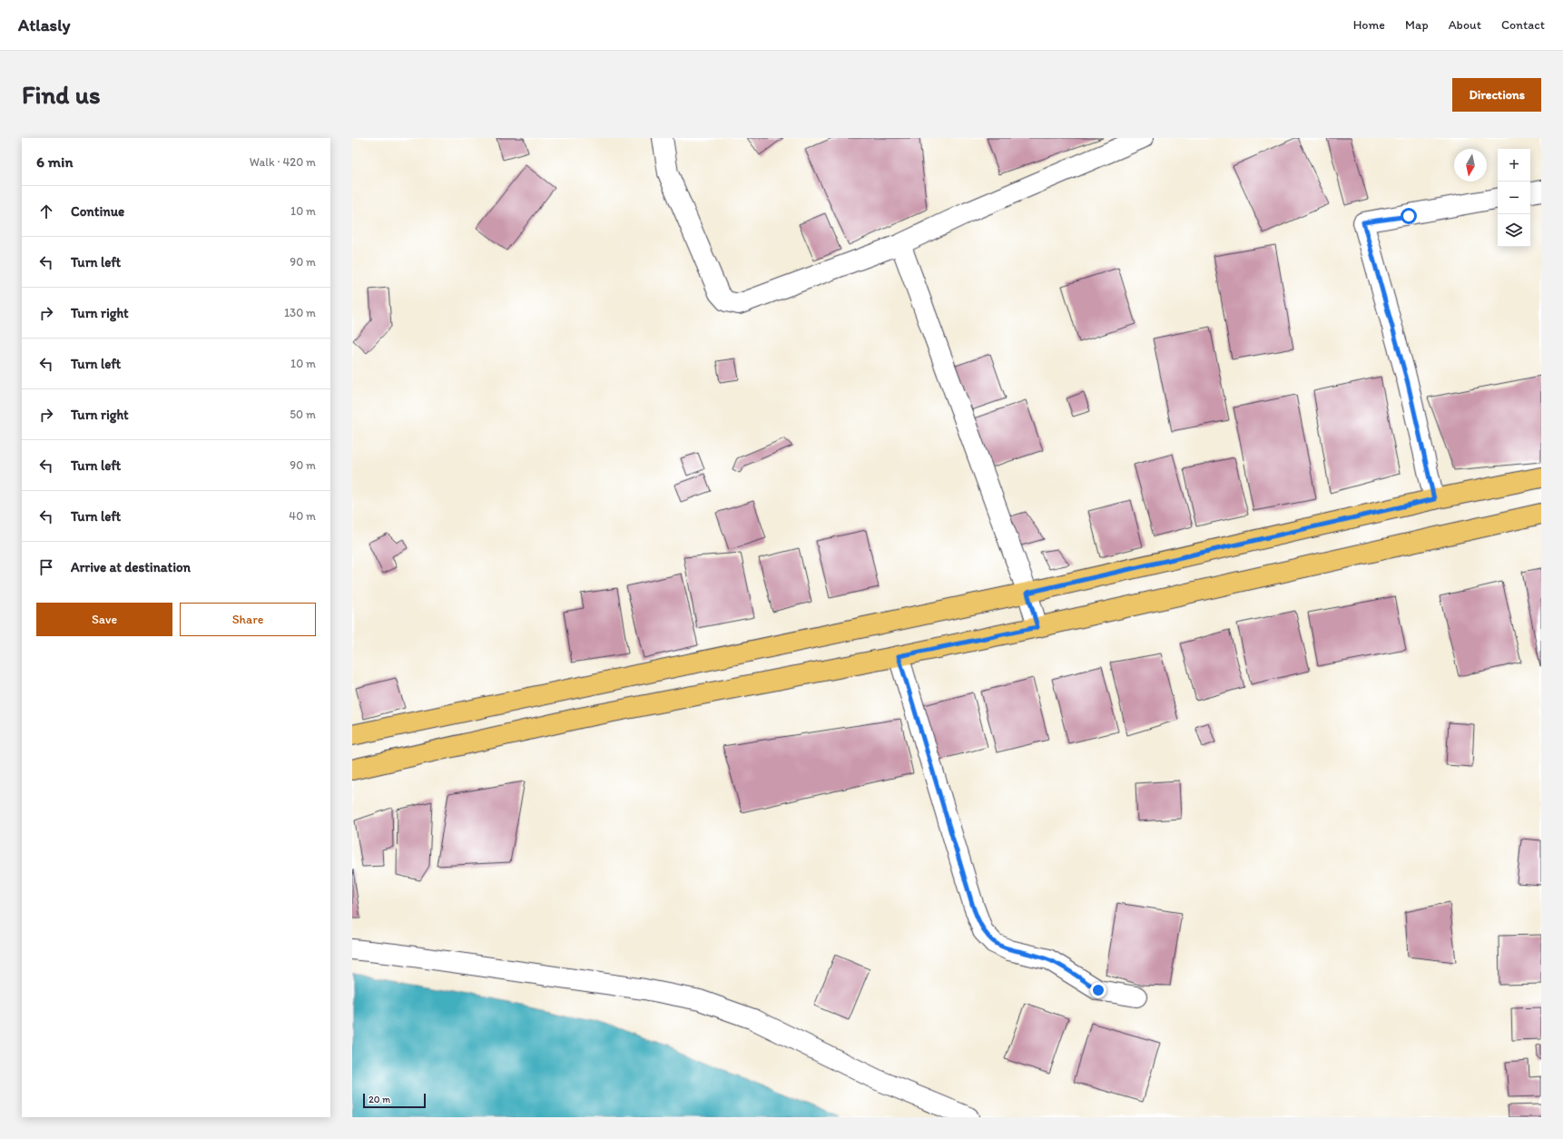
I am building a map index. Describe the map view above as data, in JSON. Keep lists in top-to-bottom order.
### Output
{
  "scale_bar": "20 m",
  "north": "bottom",
  "page": {
    "header": "Atlasly",
    "nav": [
      "Home",
      "Map",
      "About",
      "Contact"
    ],
    "buttons": [
      "Directions",
      ["Save", "Share"]
    ],
    "title": "Find us",
    "heading": ["6 min", "Walk · 420 m"],
    "map_buttons": ["+", "−"],
    "list": [
      ["Continue", "10 m"],
      ["Turn left", "90 m"],
      ["Turn right", "130 m"],
      ["Turn left", "10 m"],
      ["Turn right", "50 m"],
      ["Turn left", "90 m"],
      ["Turn left", "40 m"],
      "Arrive at destination"
    ],
    "scale": "20 m"
  }
}
